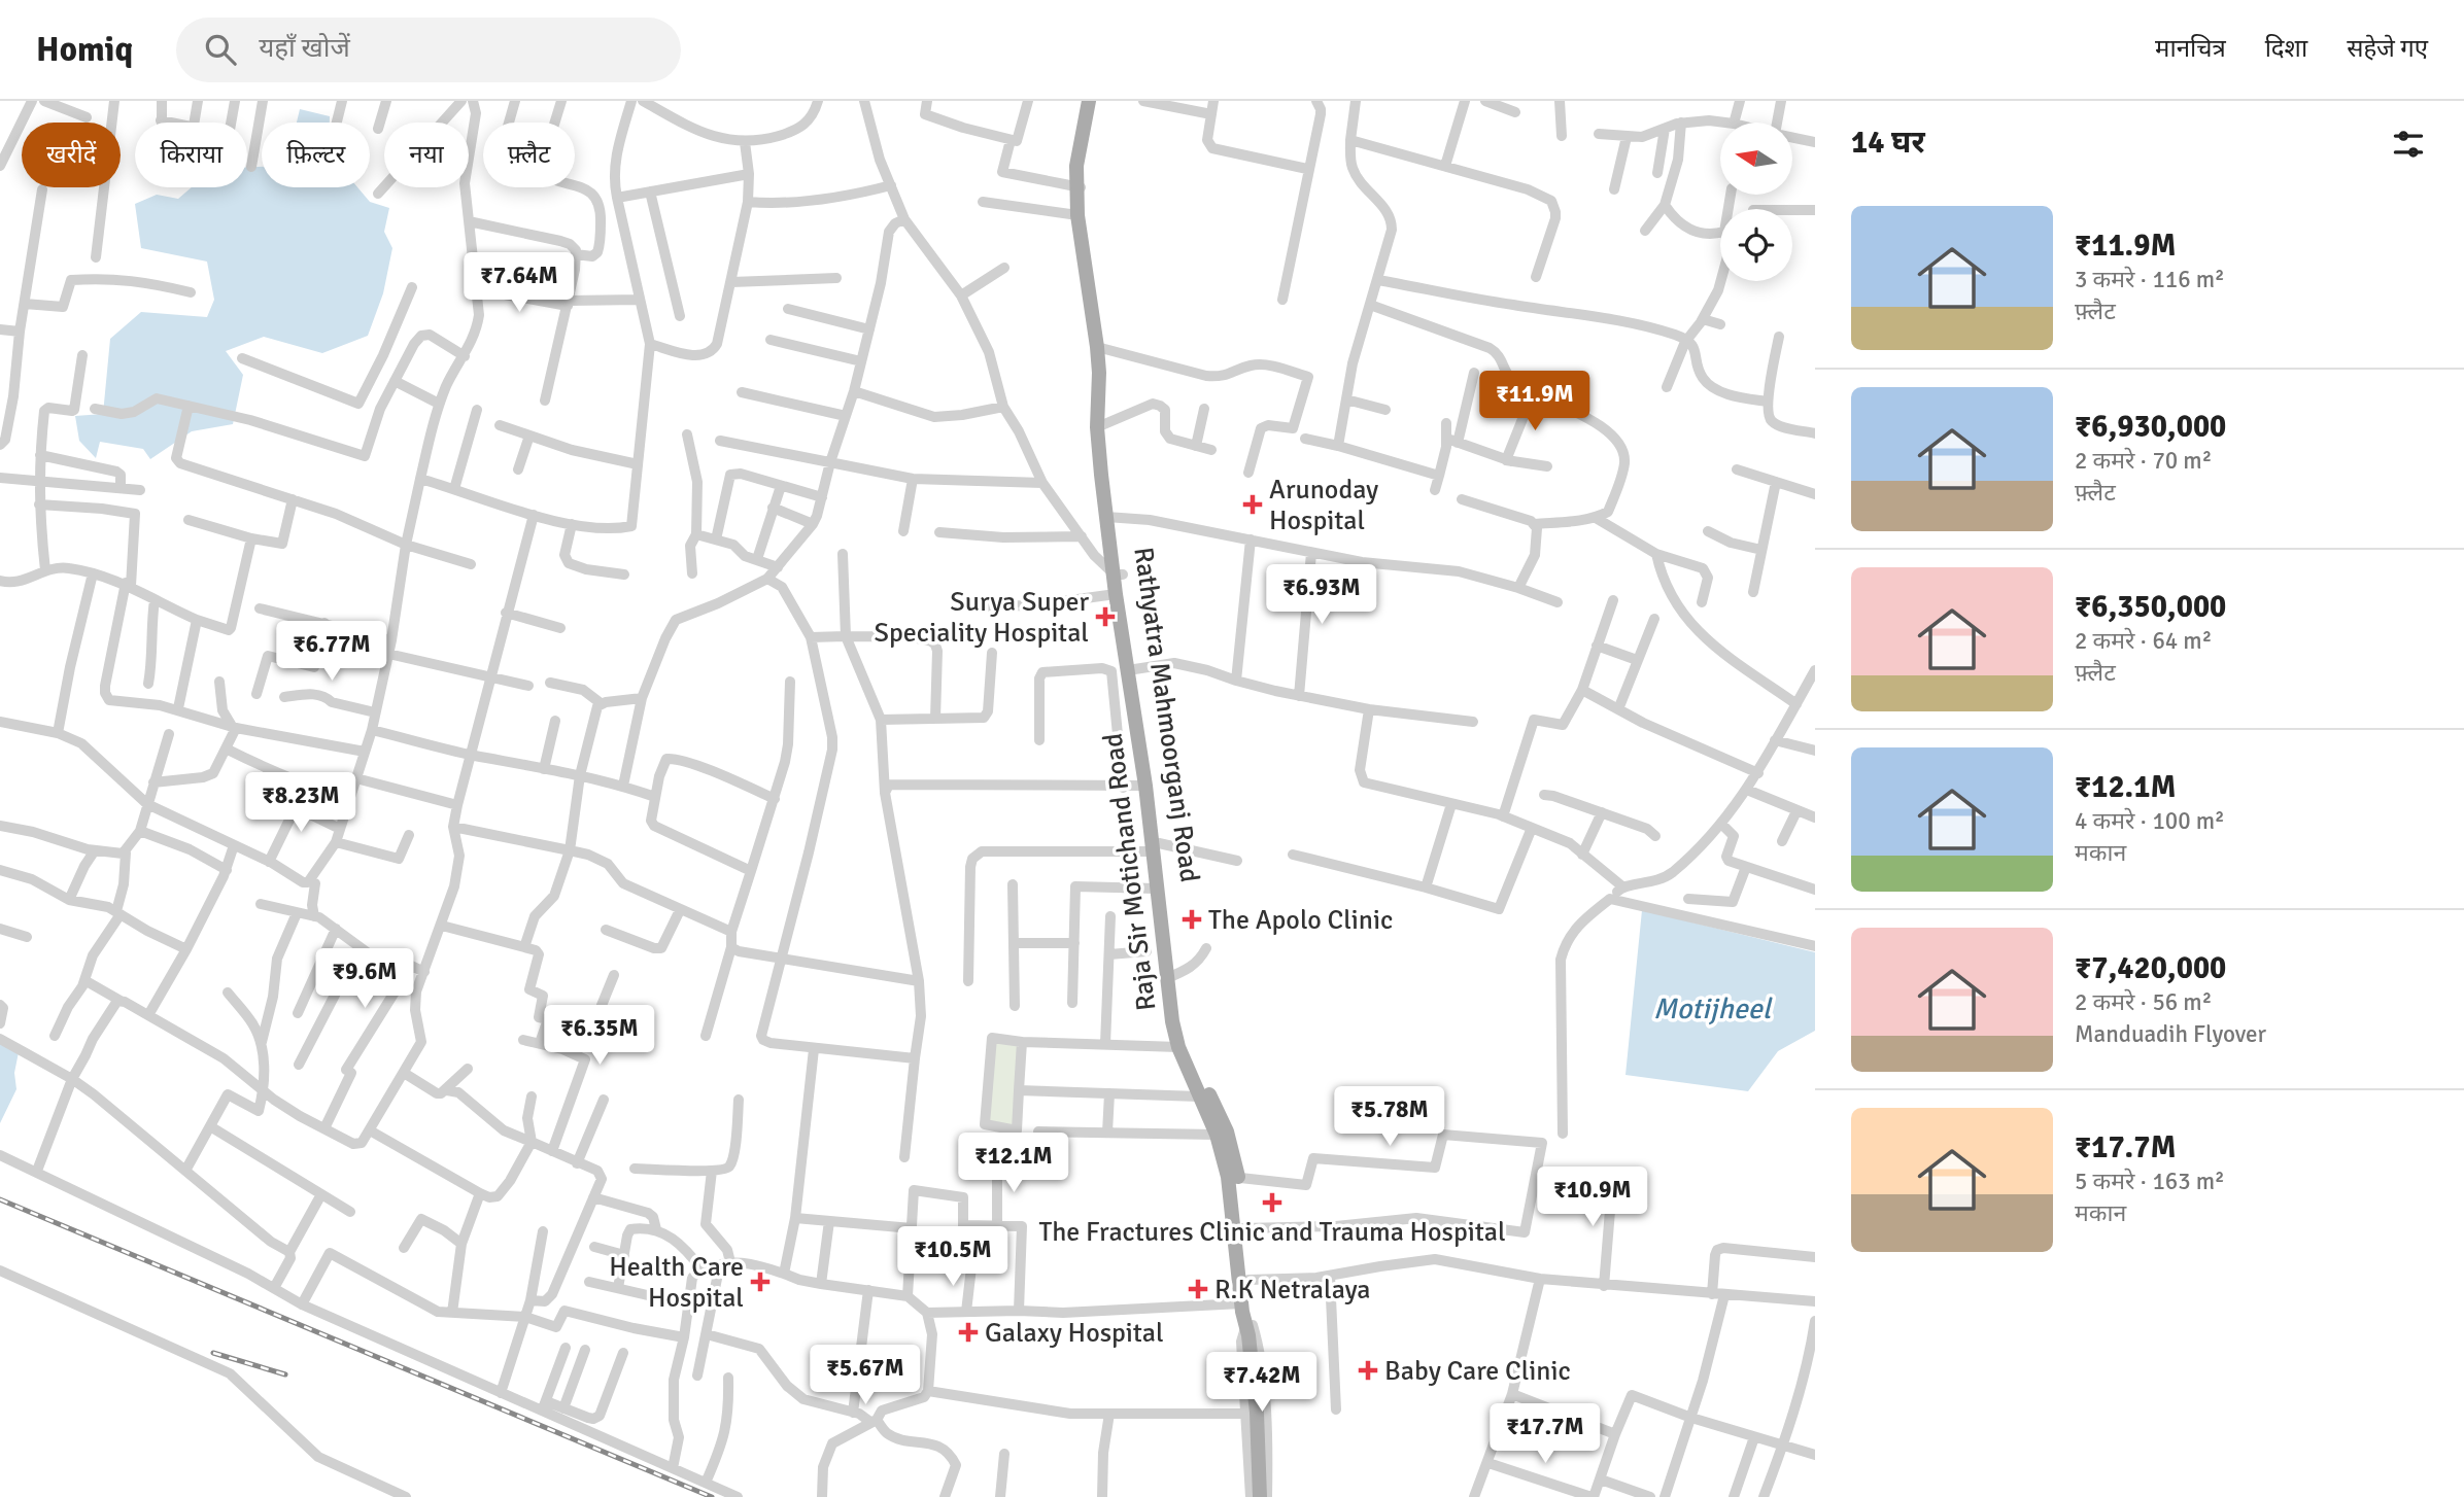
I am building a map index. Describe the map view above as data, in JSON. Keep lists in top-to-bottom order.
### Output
{
  "streets": {
    "main road": ["Rathyatra Mahmoorganj Road", "Raja Sir Motichand Road"]
  },
  "crossings": [
    ["Rathyatra Mahmoorganj Road", "Raja Sir Motichand Road"]
  ],
  "water": ["Motijheel"],
  "places": {
    "health": [
      "Arunoday Hospital",
      "Surya Super Speciality Hospital",
      "The Apolo Clinic",
      "The Fractures Clinic and Trauma Hospital",
      "Health Care Hospital",
      "R.K Netralaya",
      "Galaxy Hospital",
      "Baby Care Clinic"
    ]
  },
  "north": "left",
  "page": {
    "header": "Homiq",
    "search": "यहाँ खोजें",
    "nav": ["मानचित्र", "दिशा", "सहेजे गए"],
    "heading": "14 घर",
    "chip": [
      "खरीदें",
      "किराया",
      "फ़िल्टर",
      "नया",
      "फ़्लैट"
    ],
    "list": [
      {
        "name": "₹11.9M",
        "note": "3 कमरे · 116 m² · फ़्लैट"
      },
      {
        "name": "₹6,930,000",
        "note": "2 कमरे · 70 m² · फ़्लैट"
      },
      {
        "name": "₹6,350,000",
        "note": "2 कमरे · 64 m² · फ़्लैट"
      },
      {
        "name": "₹12.1M",
        "note": "4 कमरे · 100 m² · मकान"
      },
      {
        "name": "₹7,420,000",
        "note": "2 कमरे · 56 m² · Manduadih Flyover"
      },
      {
        "name": "₹17.7M",
        "note": "5 कमरे · 163 m² · मकान"
      }
    ],
    "price": [
      "₹7.64M",
      "₹11.9M",
      "₹6.93M",
      "₹6.77M",
      "₹8.23M",
      "₹9.6M",
      "₹6.35M",
      "₹5.78M",
      "₹12.1M",
      "₹10.9M",
      "₹10.5M",
      "₹5.67M",
      "₹7.42M",
      "₹17.7M"
    ]
  }
}
